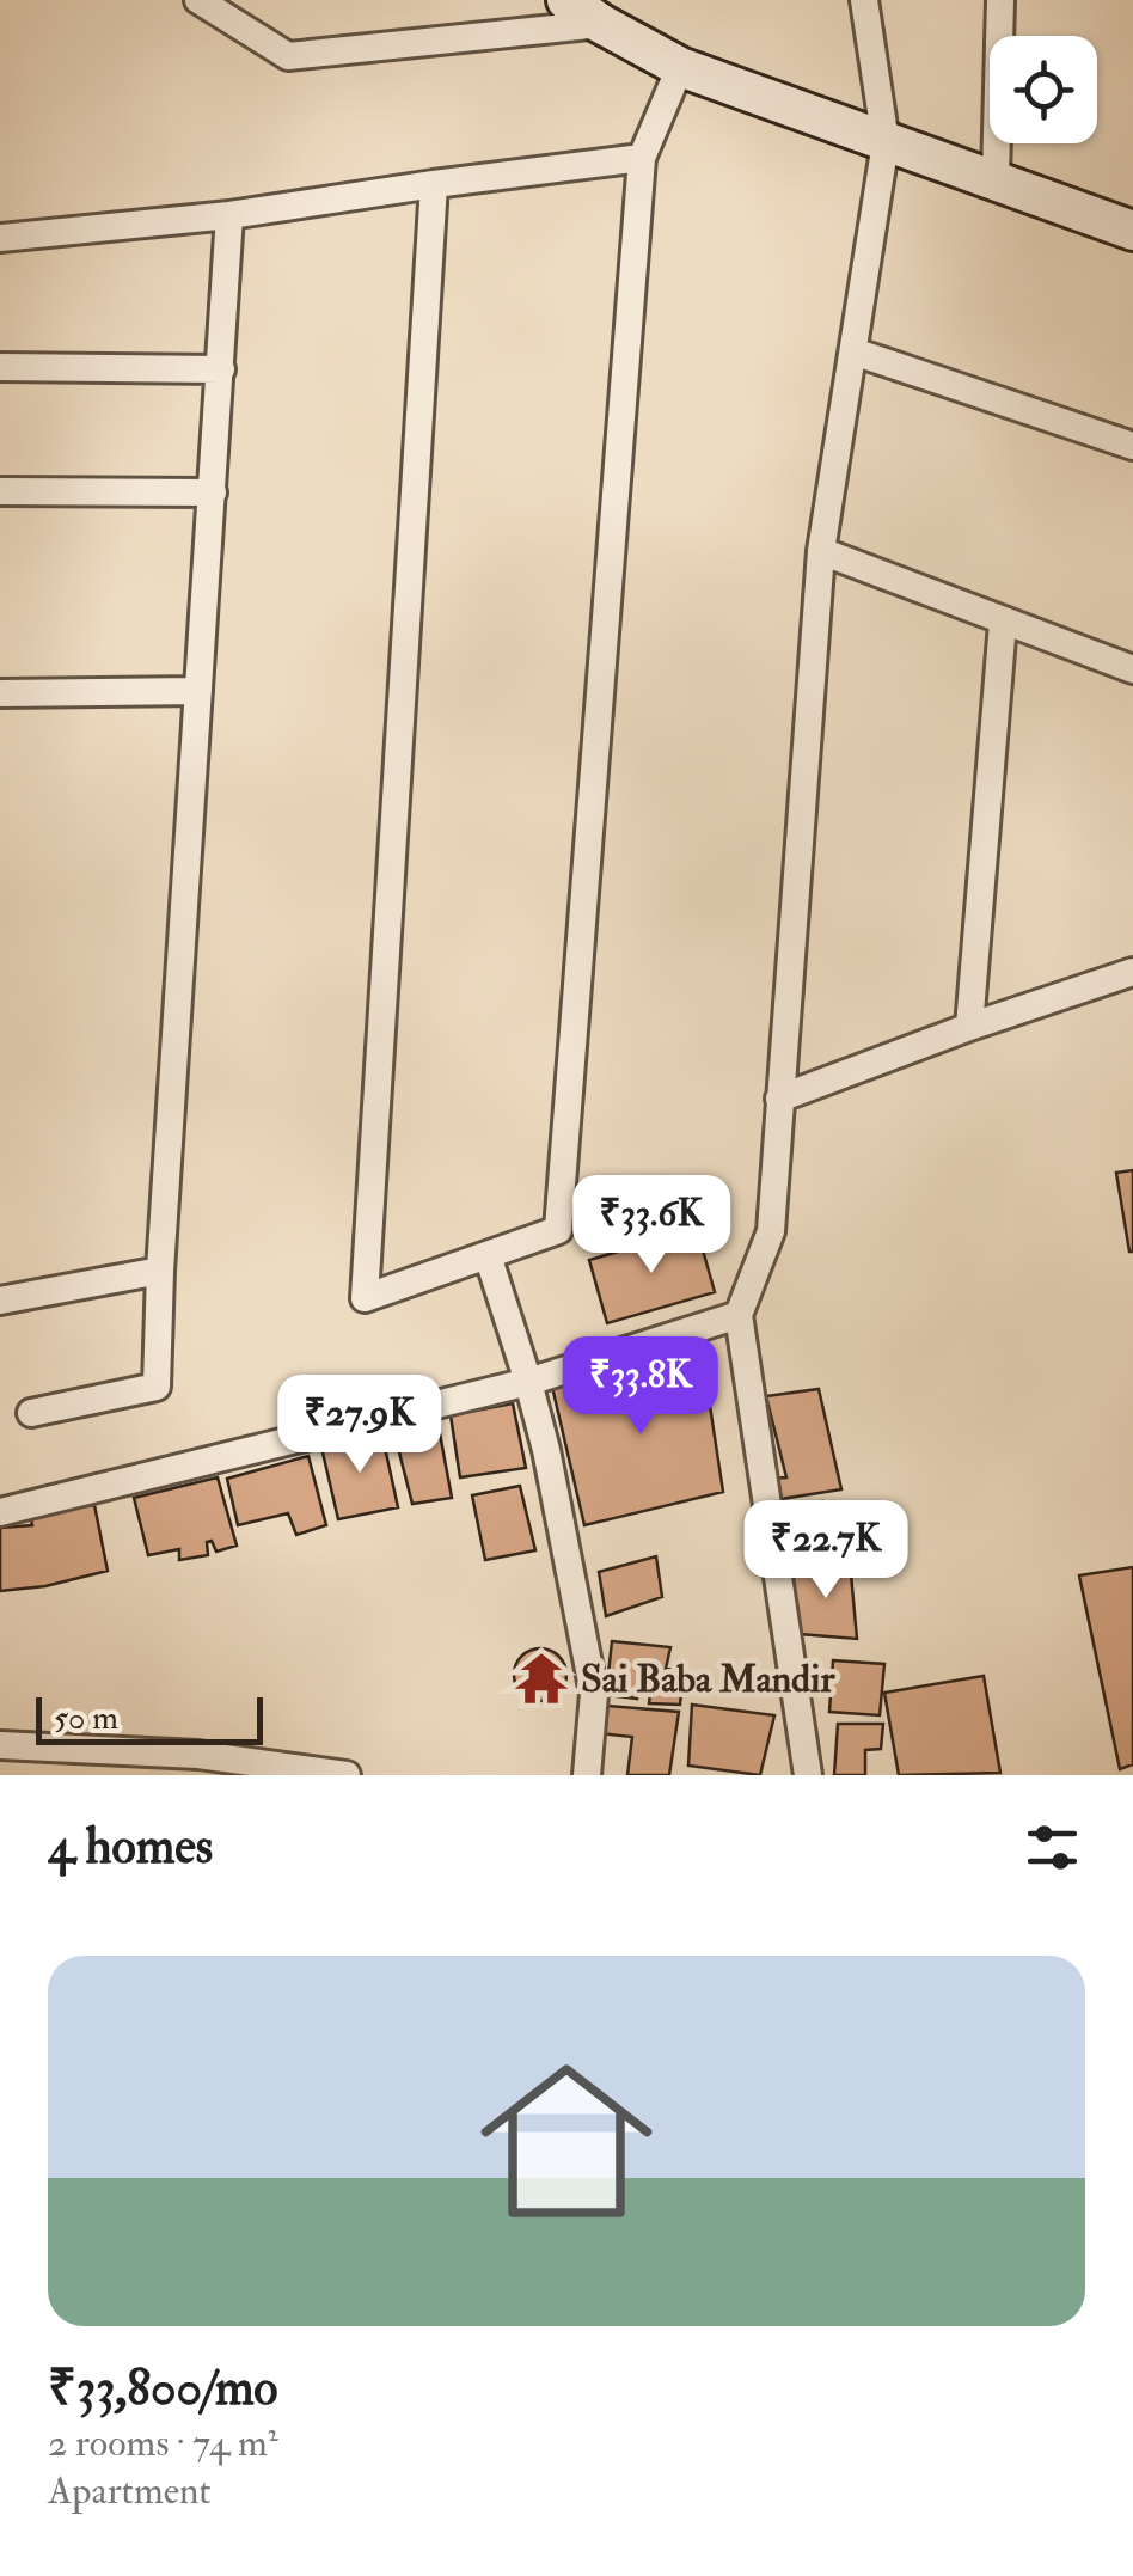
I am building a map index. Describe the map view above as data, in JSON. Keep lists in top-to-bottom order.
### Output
{
  "places": {
    "temple": ["Sai Baba Mandir"]
  },
  "scale_bar": "50 m",
  "page": {
    "price": [
      "₹33.6K",
      "₹33.8K",
      "₹27.9K",
      "₹22.7K"
    ],
    "scale": "50 m",
    "heading": "4 homes",
    "list": [
      {
        "name": "₹33,800/mo",
        "note": "2 rooms · 74 m² · Apartment"
      }
    ]
  }
}
